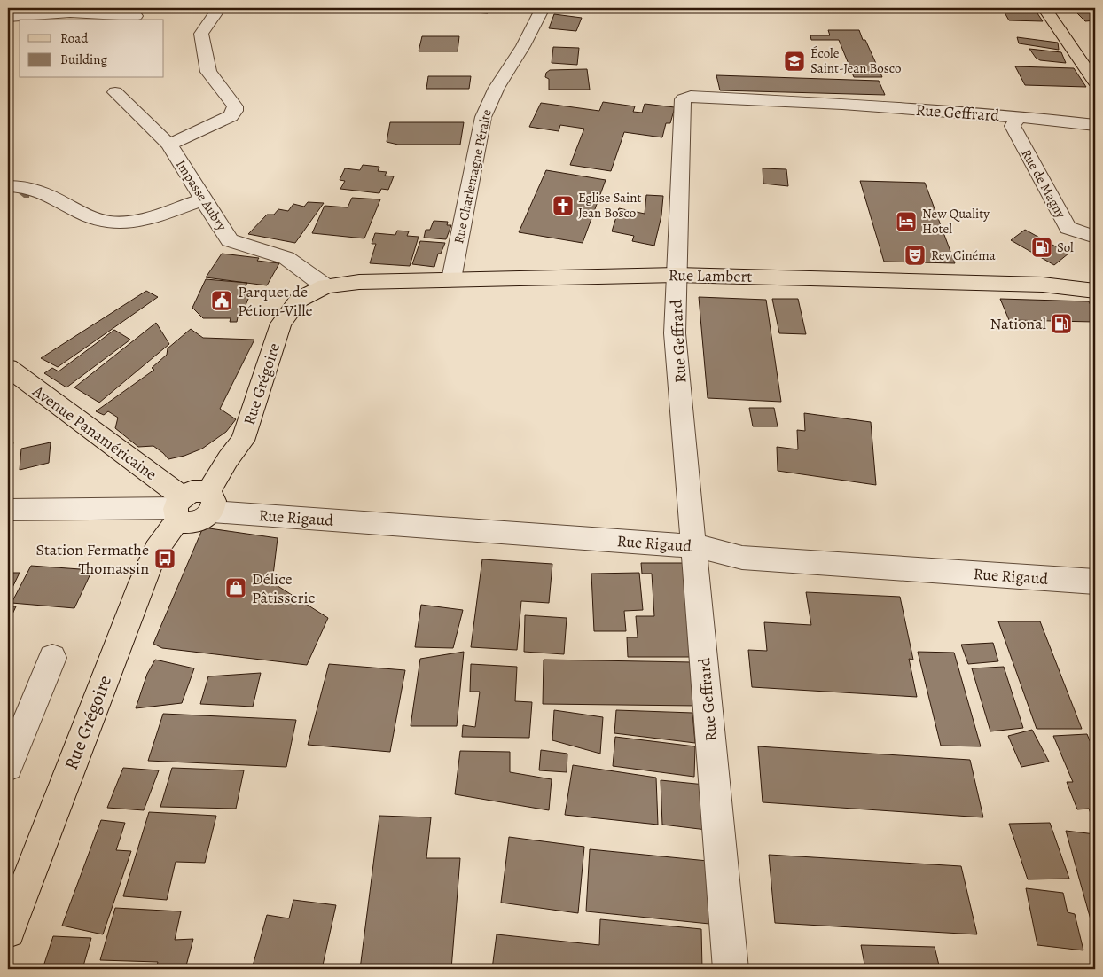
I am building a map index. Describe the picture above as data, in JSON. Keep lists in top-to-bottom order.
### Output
{
  "streets": {
    "main road": ["Rue Lambert", "Rue Grégoire", "Avenue Panaméricaine"],
    "street": [
      "Rue Geffrard",
      "Rue Charlemagne Péralte",
      "Rue de Magny",
      "Impasse Aubry",
      "Rue Rigaud"
    ]
  },
  "crossings": [
    ["Rue Geffrard", "Rue de Magny"],
    ["Rue Geffrard", "Rue Lambert"],
    ["Rue Geffrard", "Rue Rigaud"],
    ["Rue Charlemagne Péralte", "Rue Lambert"],
    ["Impasse Aubry", "Rue Lambert"],
    ["Impasse Aubry", "Rue Grégoire"],
    ["Rue Lambert", "Rue Grégoire"],
    ["Rue Grégoire", "Avenue Panaméricaine"],
    ["Rue Grégoire", "Rue Rigaud"]
  ],
  "places": {
    "school or university": ["École Saint-Jean Bosco"],
    "church": ["Eglise Saint Jean Bosco"],
    "hotel": ["New Quality Hotel"],
    "fuel station": ["Sol", "National"],
    "theatre": ["Rev Cinéma"],
    "public building": ["Parquet de Pétion-Ville"],
    "bus stop": ["Station Fermathe Thomassin"],
    "shop": ["Délice Pâtisserie"]
  },
  "legend": ["Road", "Building"]
}
